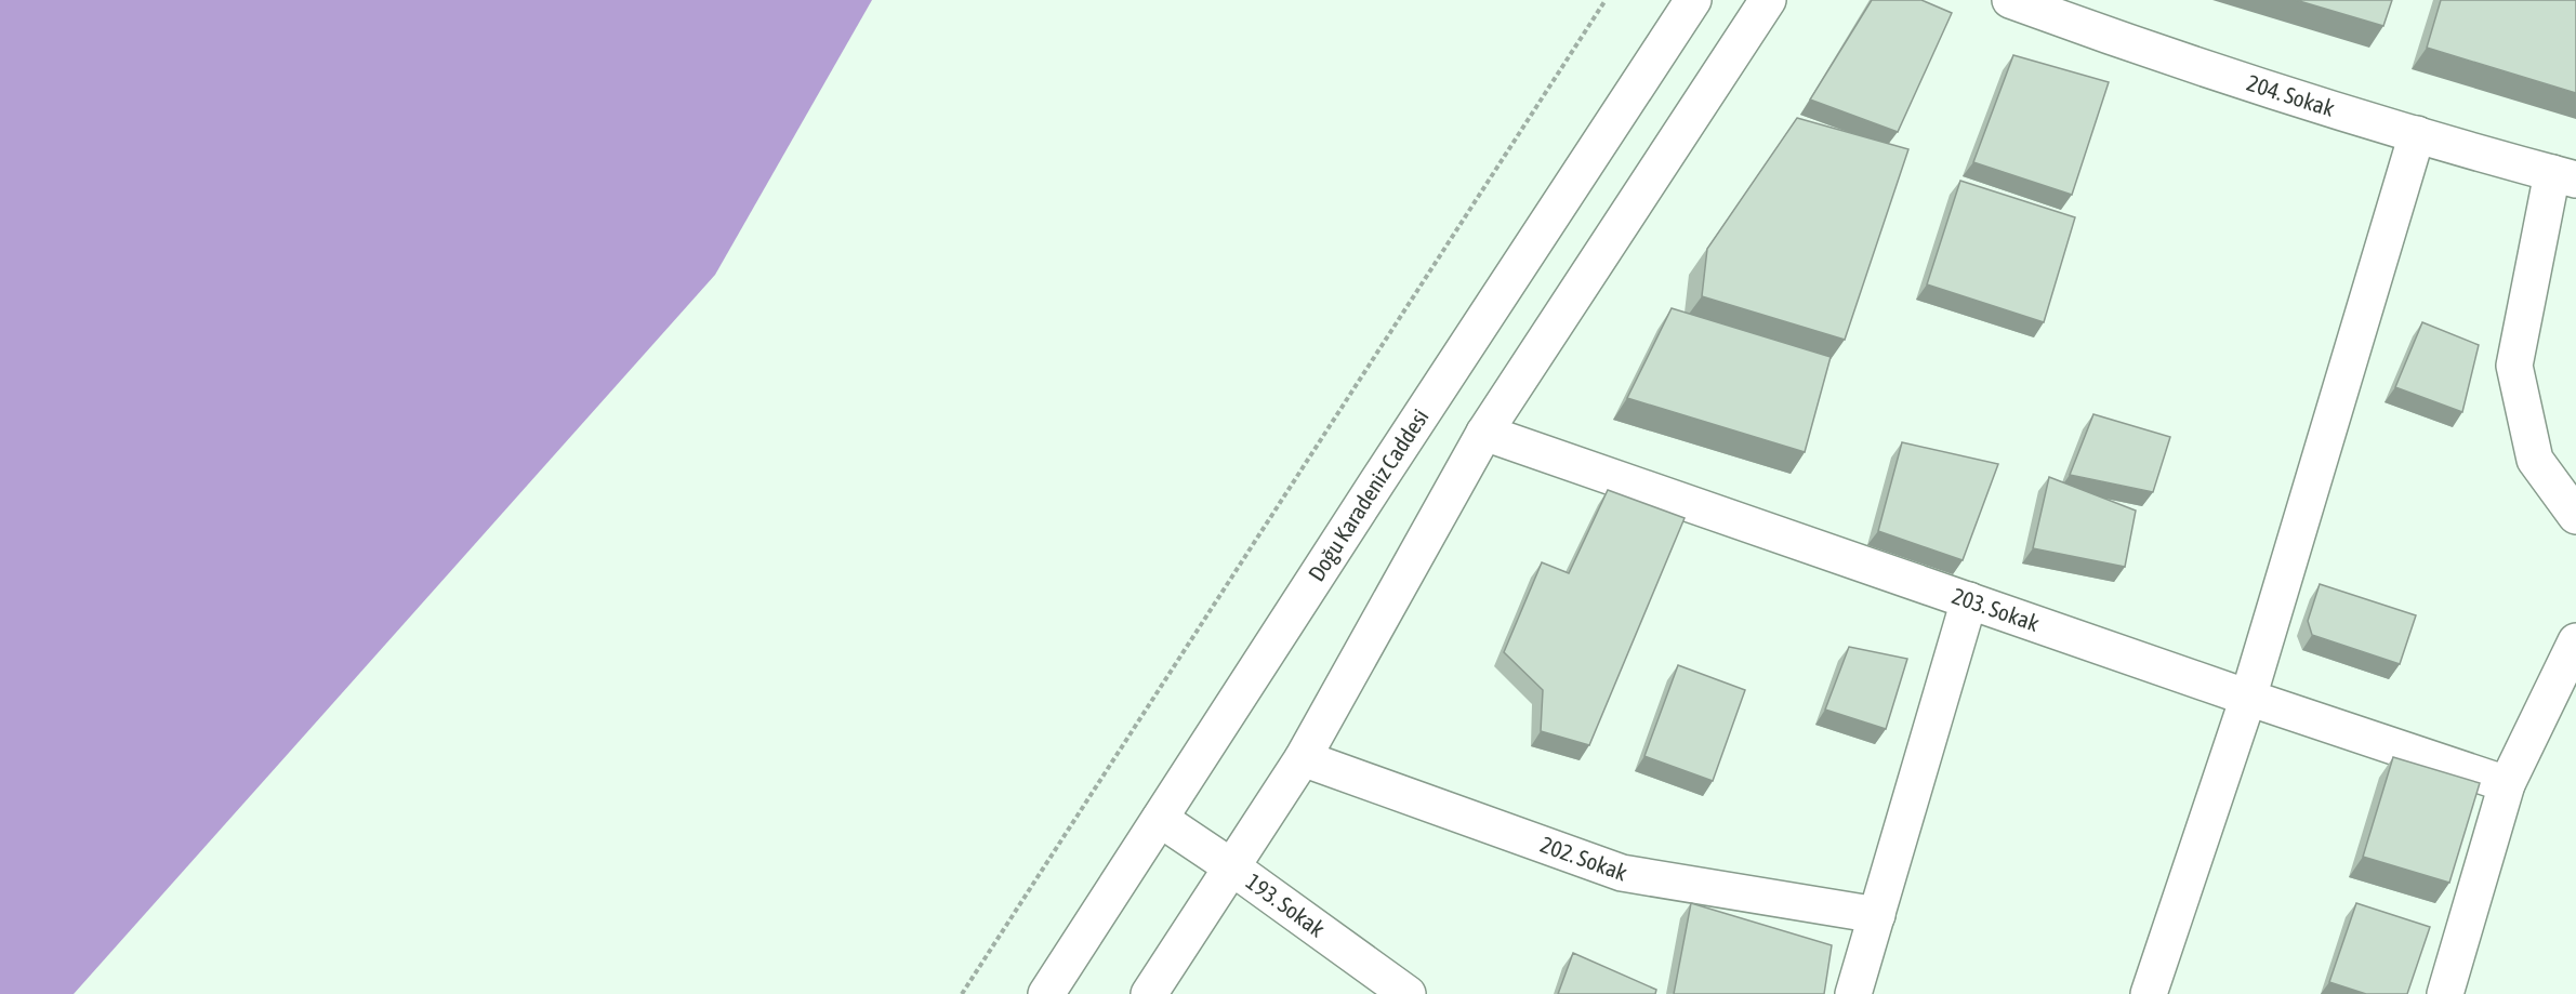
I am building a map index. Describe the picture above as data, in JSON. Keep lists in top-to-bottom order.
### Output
{
  "streets": {
    "street": [
      "204. Sokak",
      "Doğu Karadeniz Caddesi",
      "203. Sokak",
      "202. Sokak",
      "193. Sokak"
    ]
  },
  "crossings": [
    ["Doğu Karadeniz Caddesi", "193. Sokak"]
  ]
}
